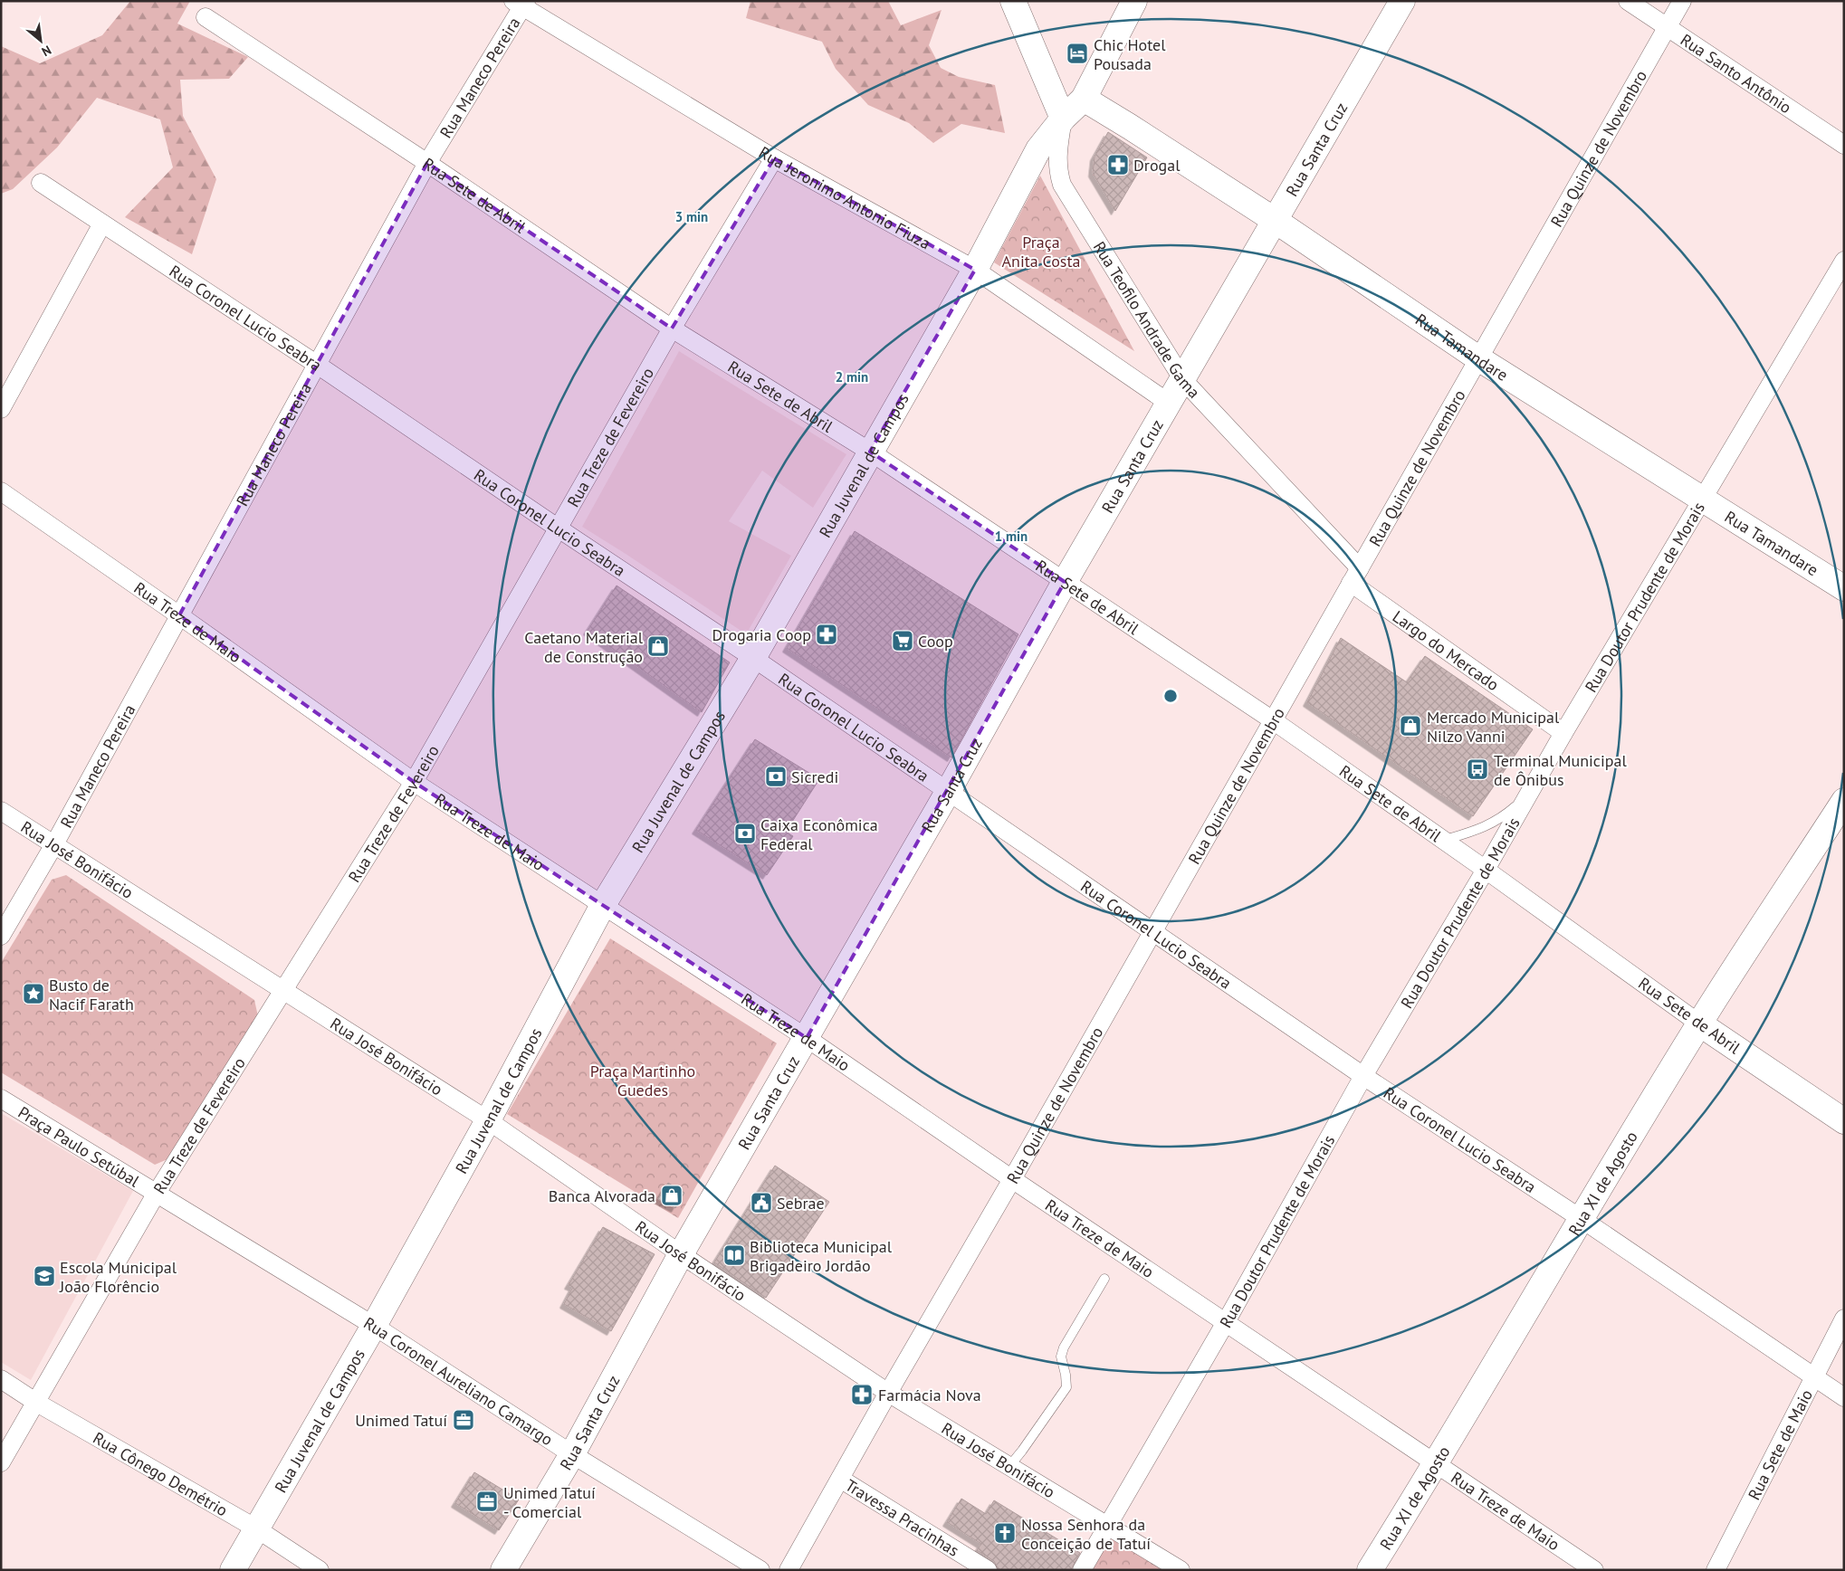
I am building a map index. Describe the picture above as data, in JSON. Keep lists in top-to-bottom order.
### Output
{
  "streets": {
    "main road": [
      "Rua Santa Cruz",
      "Rua Sete de Abril",
      "Rua Tamandare",
      "Rua Juvenal de Campos",
      "Rua XI de Agosto"
    ],
    "street": [
      "Rua Santo Antônio",
      "Rua Maneco Pereira",
      "Rua Quinze de Novembro",
      "Rua Jeronimo Antonio Fiuza",
      "Rua Coronel Lucio Seabra",
      "Rua Teofilo Andrade Gama",
      "Rua Treze de Fevereiro",
      "Rua Doutor Prudente de Morais",
      "Rua Treze de Maio",
      "Largo do Mercado",
      "Rua José Bonifácio",
      "Praça Paulo Setúbal",
      "Rua Coronel Aureliano Camargo",
      "Rua Sete de Maio",
      "Rua Cônego Demétrio",
      "Travessa Pracinhas"
    ]
  },
  "crossings": [
    ["Rua Santo Antônio", "Rua Quinze de Novembro"],
    ["Rua Maneco Pereira", "Rua Sete de Abril"],
    ["Rua Maneco Pereira", "Rua Jeronimo Antonio Fiuza"],
    ["Rua Maneco Pereira", "Rua Coronel Lucio Seabra"],
    ["Rua Maneco Pereira", "Rua Treze de Maio"],
    ["Rua Maneco Pereira", "Rua José Bonifácio"],
    ["Rua Quinze de Novembro", "Rua Sete de Abril"],
    ["Rua Quinze de Novembro", "Rua Coronel Lucio Seabra"],
    ["Rua Quinze de Novembro", "Rua Teofilo Andrade Gama"],
    ["Rua Quinze de Novembro", "Rua Tamandare"],
    ["Rua Quinze de Novembro", "Rua Treze de Maio"],
    ["Rua Quinze de Novembro", "Largo do Mercado"],
    ["Rua Quinze de Novembro", "Rua José Bonifácio"],
    ["Rua Quinze de Novembro", "Travessa Pracinhas"],
    ["Rua Santa Cruz", "Rua Sete de Abril"],
    ["Rua Santa Cruz", "Rua Jeronimo Antonio Fiuza"],
    ["Rua Santa Cruz", "Rua Coronel Lucio Seabra"],
    ["Rua Santa Cruz", "Rua Teofilo Andrade Gama"],
    ["Rua Santa Cruz", "Rua Tamandare"],
    ["Rua Santa Cruz", "Rua Treze de Maio"],
    ["Rua Santa Cruz", "Rua José Bonifácio"],
    ["Rua Santa Cruz", "Rua Coronel Aureliano Camargo"],
    ["Rua Sete de Abril", "Rua Treze de Fevereiro"],
    ["Rua Sete de Abril", "Rua Juvenal de Campos"],
    ["Rua Sete de Abril", "Rua Doutor Prudente de Morais"],
    ["Rua Sete de Abril", "Rua XI de Agosto"],
    ["Rua Jeronimo Antonio Fiuza", "Rua Treze de Fevereiro"],
    ["Rua Jeronimo Antonio Fiuza", "Rua Juvenal de Campos"],
    ["Rua Coronel Lucio Seabra", "Rua Treze de Fevereiro"],
    ["Rua Coronel Lucio Seabra", "Rua Juvenal de Campos"],
    ["Rua Coronel Lucio Seabra", "Rua Doutor Prudente de Morais"],
    ["Rua Coronel Lucio Seabra", "Rua XI de Agosto"],
    ["Rua Coronel Lucio Seabra", "Rua Sete de Maio"],
    ["Rua Teofilo Andrade Gama", "Rua Juvenal de Campos"],
    ["Rua Teofilo Andrade Gama", "Largo do Mercado"],
    ["Rua Tamandare", "Rua Juvenal de Campos"],
    ["Rua Tamandare", "Rua Doutor Prudente de Morais"],
    ["Rua Treze de Fevereiro", "Rua Treze de Maio"],
    ["Rua Treze de Fevereiro", "Rua José Bonifácio"],
    ["Rua Treze de Fevereiro", "Praça Paulo Setúbal"],
    ["Rua Treze de Fevereiro", "Rua Coronel Aureliano Camargo"],
    ["Rua Treze de Fevereiro", "Rua Cônego Demétrio"],
    ["Rua Juvenal de Campos", "Rua Treze de Maio"],
    ["Rua Juvenal de Campos", "Rua José Bonifácio"],
    ["Rua Juvenal de Campos", "Rua Coronel Aureliano Camargo"],
    ["Rua Juvenal de Campos", "Rua Cônego Demétrio"],
    ["Rua Doutor Prudente de Morais", "Rua Treze de Maio"],
    ["Rua Doutor Prudente de Morais", "Largo do Mercado"],
    ["Rua Doutor Prudente de Morais", "Rua José Bonifácio"],
    ["Rua Treze de Maio", "Rua XI de Agosto"],
    ["Praça Paulo Setúbal", "Rua Coronel Aureliano Camargo"]
  ],
  "parks": ["Praça Anita Costa", "Praça Martinho Guedes"],
  "places": {
    "hotel": ["Chic Hotel Pousada"],
    "pharmacy": ["Drogal", "Drogaria Coop", "Farmácia Nova"],
    "supermarket": ["Coop"],
    "shop": ["Caetano Material de Construção", "Mercado Municipal Nilzo Vanni", "Banca Alvorada"],
    "bus stop": ["Terminal Municipal de Ônibus"],
    "bank": ["Sicredi", "Caixa Econômica Federal"],
    "place": ["Busto de Nacif Farath"],
    "public building": ["Sebrae"],
    "library": ["Biblioteca Municipal Brigadeiro Jordão"],
    "school or university": ["Escola Municipal João Florêncio"],
    "office": ["Unimed Tatuí", "Unimed Tatuí - Comercial"],
    "church": ["Nossa Senhora da Conceição de Tatuí"]
  },
  "north": "bottom right",
  "rings": ["3 min", "2 min", "1 min"]
}
